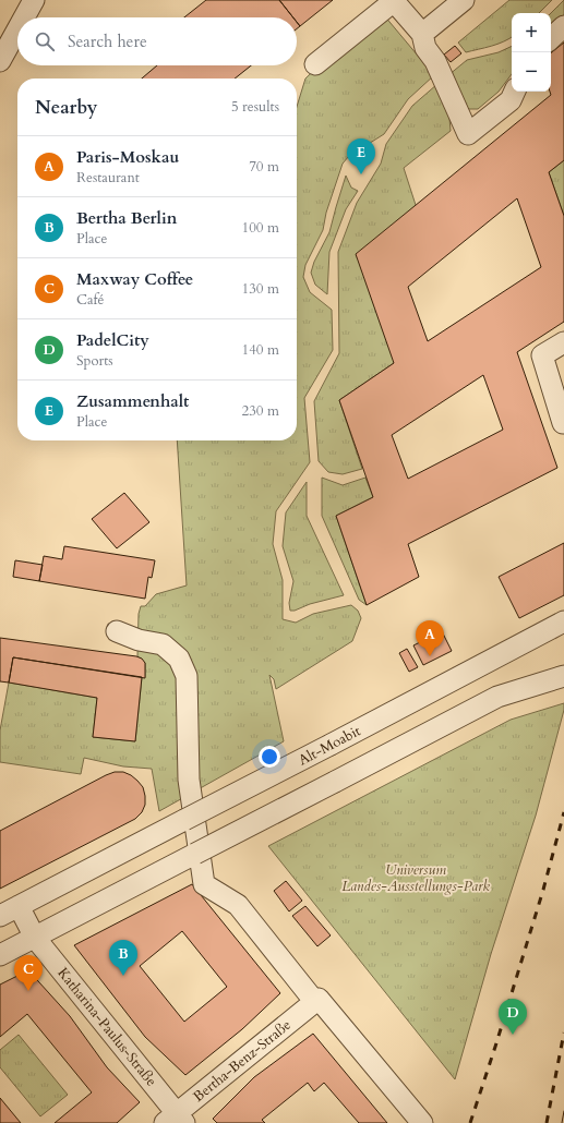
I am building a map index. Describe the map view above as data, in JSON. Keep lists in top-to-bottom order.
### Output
{
  "streets": {
    "street": ["Alt-Moabit", "Katharina-Paulus-Straße", "Bertha-Benz-Straße"]
  },
  "crossings": [
    ["Alt-Moabit", "Katharina-Paulus-Straße"],
    ["Katharina-Paulus-Straße", "Bertha-Benz-Straße"]
  ],
  "parks": ["Universum Landes-Ausstellungs-Park"],
  "page": {
    "map_buttons": ["+", "−"],
    "search": "Search here",
    "heading": ["Nearby", "5 results"],
    "list": [
      {
        "mark": "A",
        "name": "Paris-Moskau",
        "note": "Restaurant",
        "value": "70 m"
      },
      {
        "mark": "B",
        "name": "Bertha Berlin",
        "note": "Place",
        "value": "100 m"
      },
      {
        "mark": "C",
        "name": "Maxway Coffee",
        "note": "Café",
        "value": "130 m"
      },
      {
        "mark": "D",
        "name": "PadelCity",
        "note": "Sports",
        "value": "140 m"
      },
      {
        "mark": "E",
        "name": "Zusammenhalt",
        "note": "Place",
        "value": "230 m"
      }
    ],
    "pins": [
      "E",
      "A",
      "B",
      "C",
      "D"
    ]
  }
}
